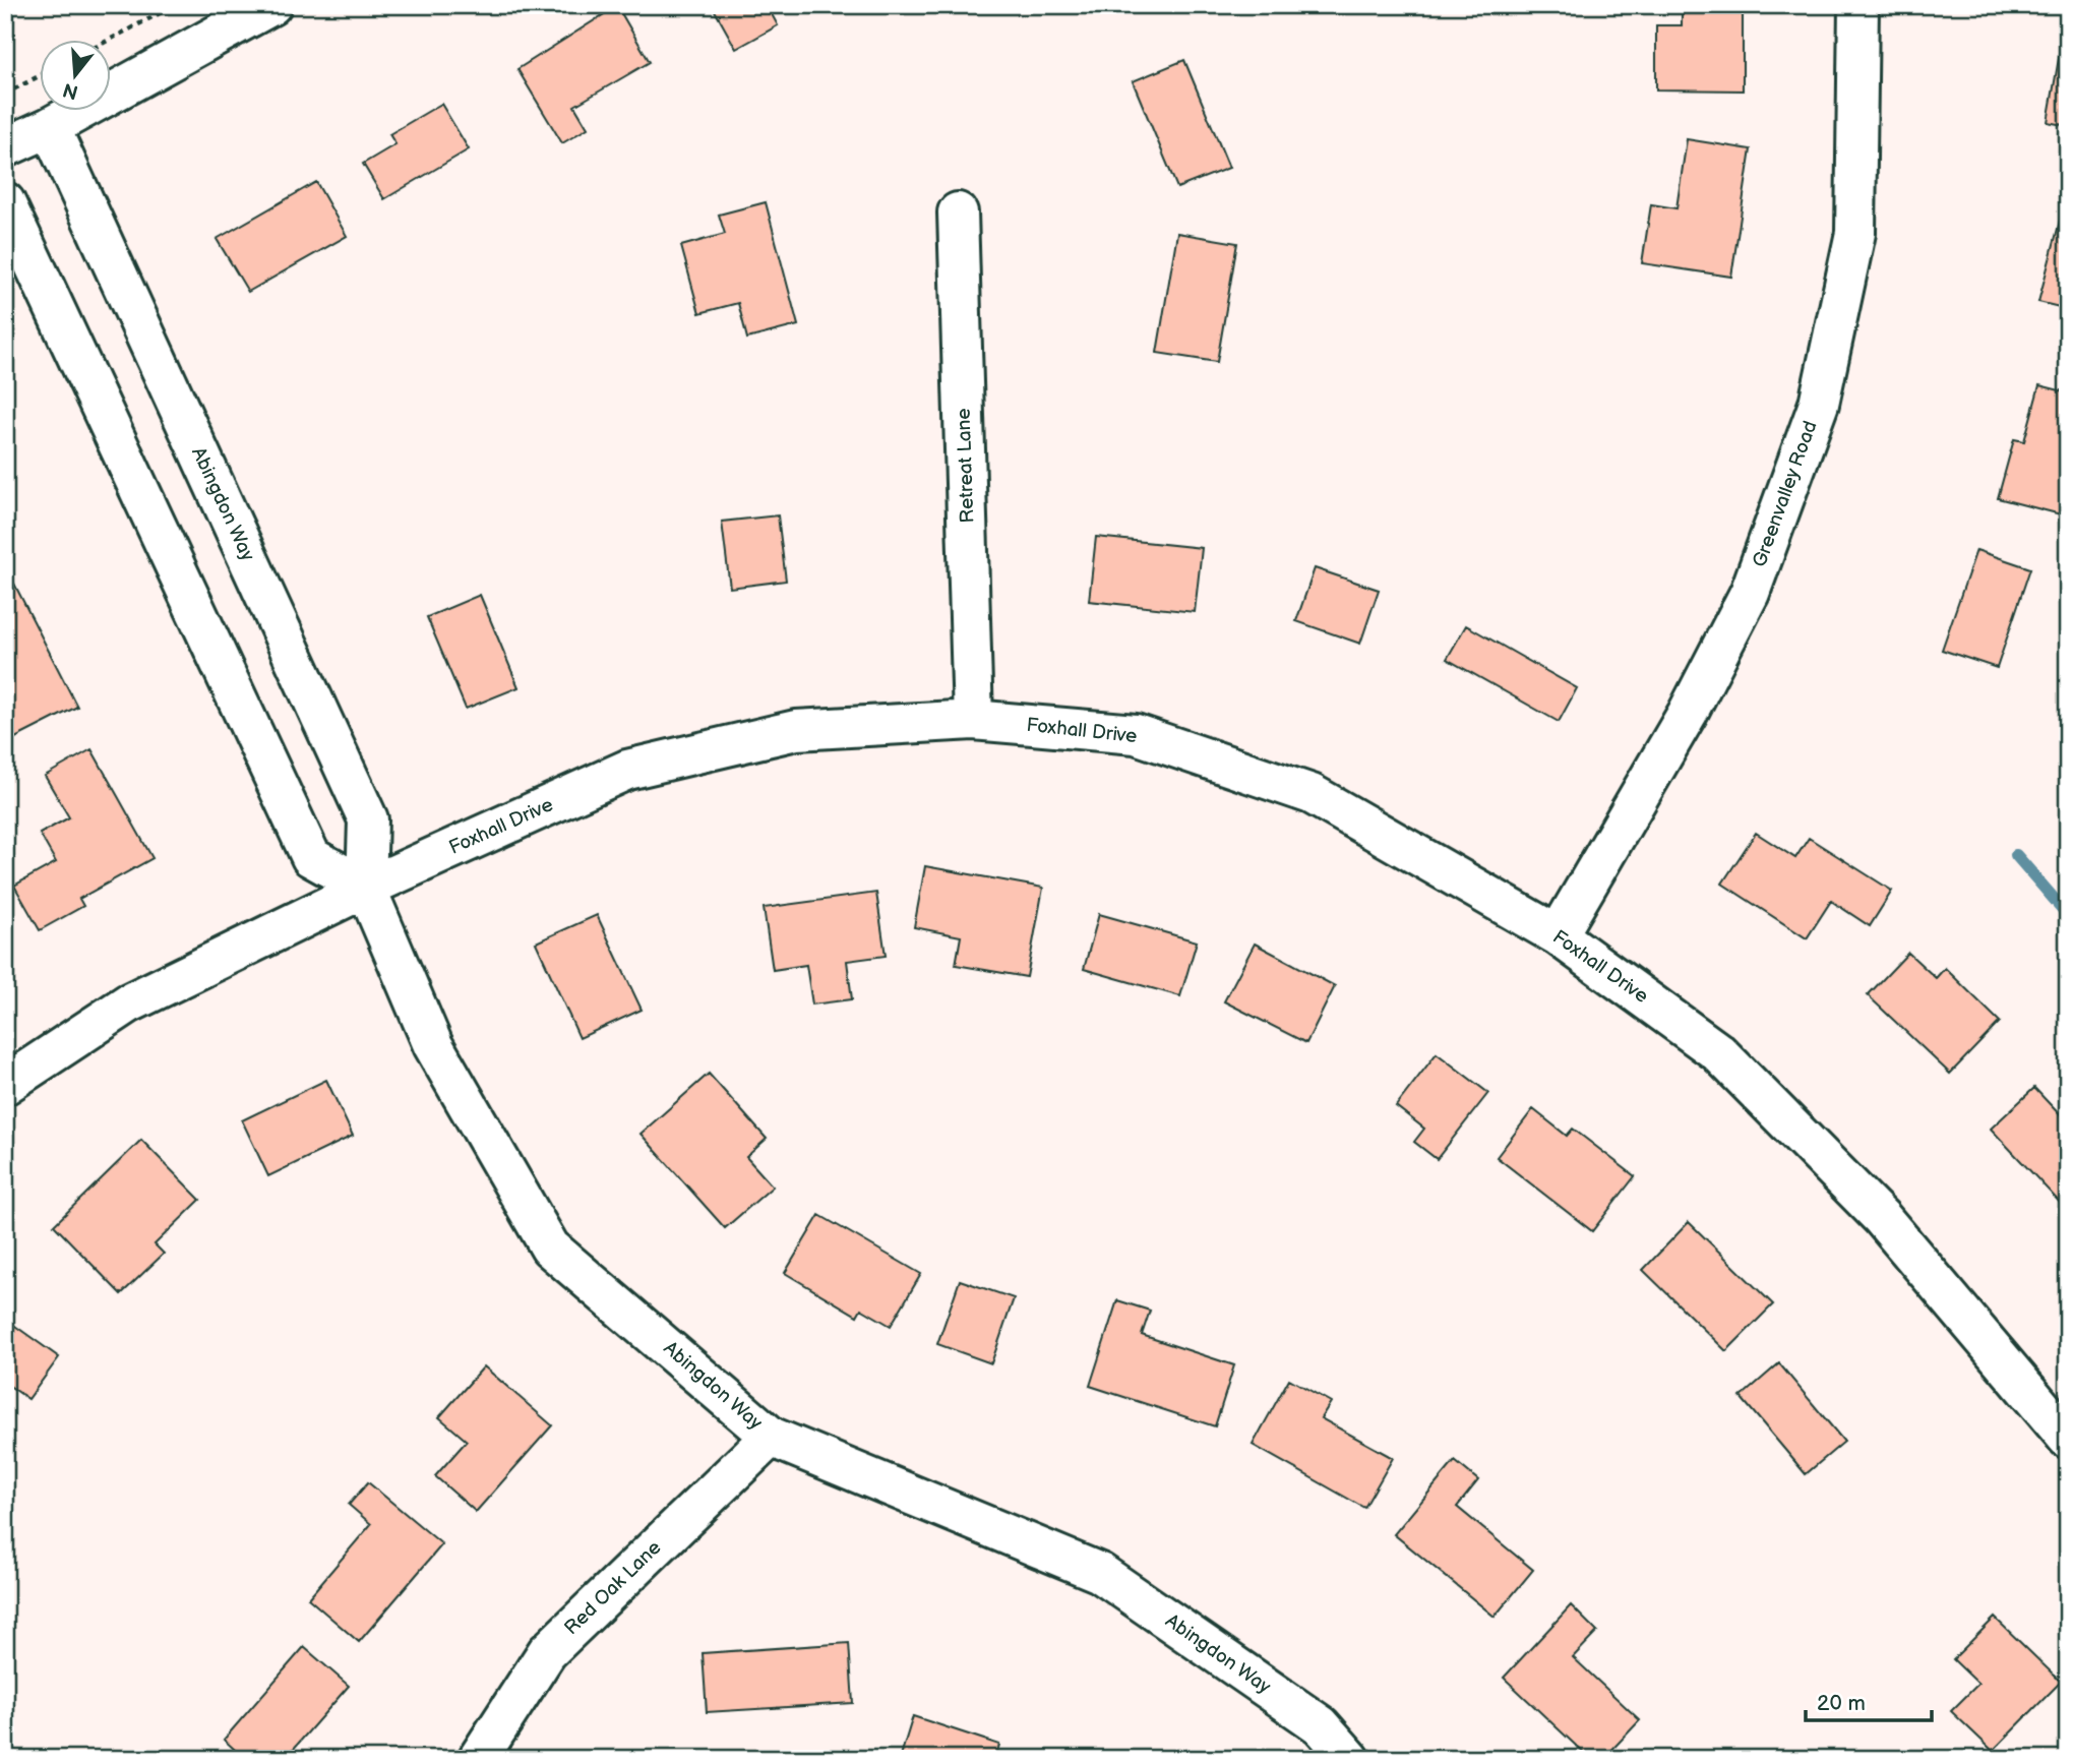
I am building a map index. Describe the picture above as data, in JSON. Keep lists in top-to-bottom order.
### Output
{
  "streets": {
    "street": [
      "Retreat Lane",
      "Greenvalley Road",
      "Abingdon Way",
      "Foxhall Drive",
      "Red Oak Lane"
    ]
  },
  "crossings": [
    ["Retreat Lane", "Foxhall Drive"],
    ["Greenvalley Road", "Foxhall Drive"],
    ["Abingdon Way", "Foxhall Drive"],
    ["Abingdon Way", "Red Oak Lane"]
  ],
  "scale_bar": "20 m",
  "north": "bottom"
}
